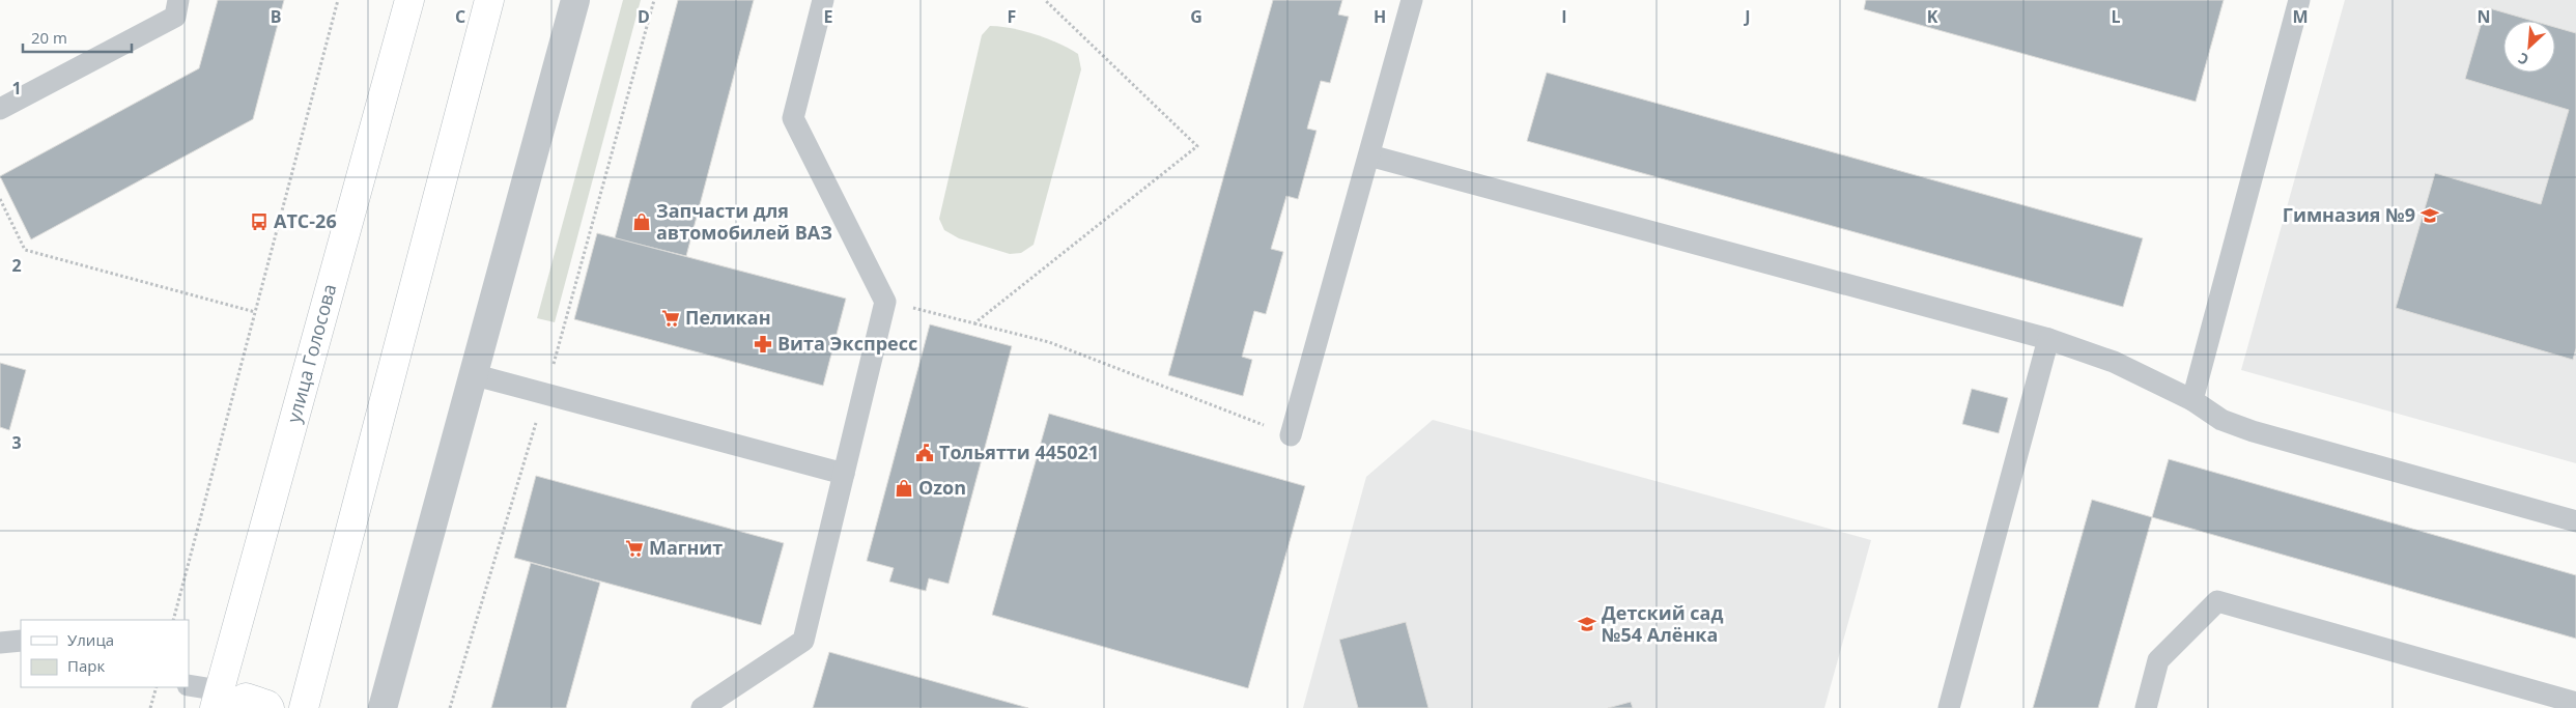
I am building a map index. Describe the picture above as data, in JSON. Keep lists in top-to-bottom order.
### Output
{
  "streets": {
    "main road": ["улица Голосова"]
  },
  "places": {
    "school or university": ["Гимназия №9", "Детский сад №54 Алёнка"],
    "bus stop": ["АТС-26"],
    "shop": ["Запчасти для автомобилей ВАЗ", "Ozon"],
    "supermarket": ["Пеликан", "Магнит"],
    "pharmacy": ["Вита Экспресс"],
    "public building": ["Тольятти 445021"]
  },
  "legend": ["Улица", "Парк"],
  "scale_bar": "20 m",
  "north": "bottom left",
  "grid": {
    "columns": [
      "B",
      "C",
      "D",
      "E",
      "F",
      "G",
      "H",
      "I",
      "J",
      "K",
      "L",
      "M",
      "N"
    ],
    "rows": ["1", "2", "3"]
  }
}
